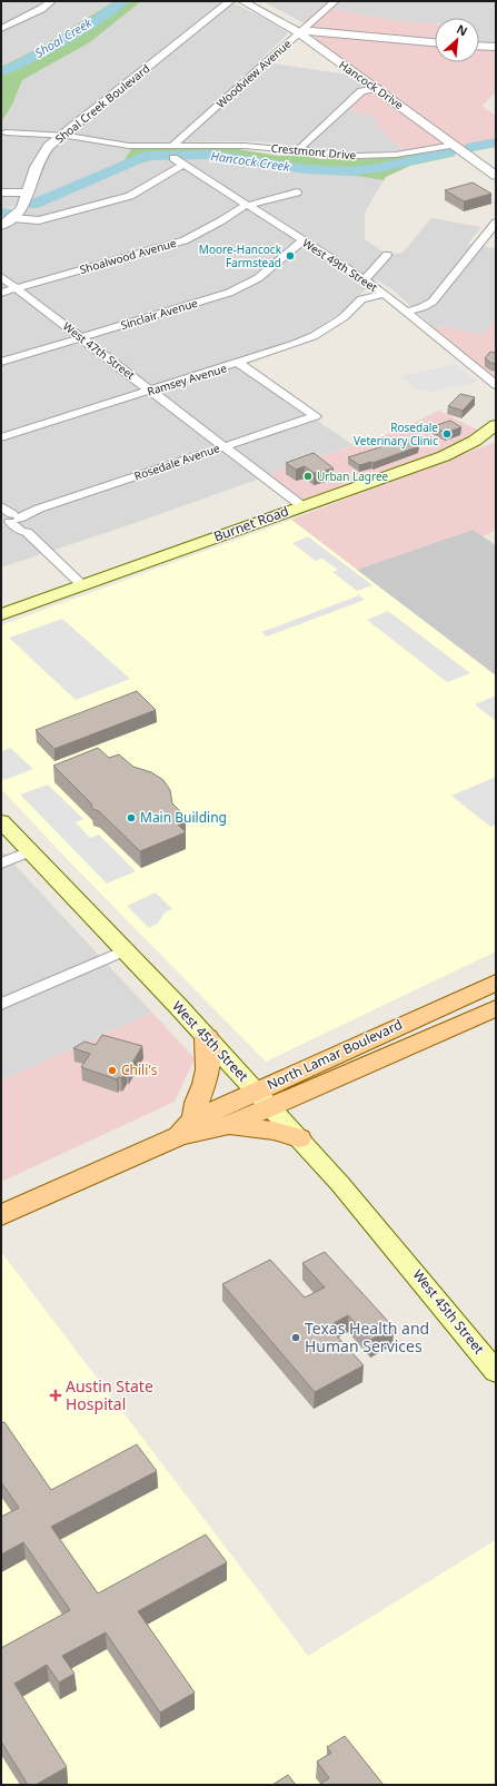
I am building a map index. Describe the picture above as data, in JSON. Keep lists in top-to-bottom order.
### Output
{
  "streets": {
    "main road": ["Burnet Road", "West 45th Street", "North Lamar Boulevard"],
    "street": [
      "Woodview Avenue",
      "Hancock Drive",
      "Shoal Creek Boulevard",
      "Crestmont Drive",
      "Shoalwood Avenue",
      "West 49th Street",
      "Sinclair Avenue",
      "West 47th Street",
      "Ramsey Avenue",
      "Rosedale Avenue"
    ]
  },
  "crossings": [
    ["Woodview Avenue", "Hancock Drive"],
    ["Woodview Avenue", "Crestmont Drive"],
    ["Hancock Drive", "Crestmont Drive"],
    ["Shoalwood Avenue", "West 49th Street"],
    ["Shoalwood Avenue", "West 47th Street"],
    ["West 49th Street", "Sinclair Avenue"],
    ["West 49th Street", "Ramsey Avenue"],
    ["Sinclair Avenue", "West 47th Street"],
    ["West 47th Street", "Ramsey Avenue"],
    ["West 47th Street", "Rosedale Avenue"],
    ["West 47th Street", "Burnet Road"],
    ["Ramsey Avenue", "Rosedale Avenue"],
    ["West 45th Street", "North Lamar Boulevard"]
  ],
  "water": ["Shoal Creek", "Hancock Creek"],
  "places": {
    "other": [
      "Moore-Hancock Farmstead",
      "Rosedale Veterinary Clinic",
      "Urban Lagree",
      "Main Building",
      "Chili's",
      "Texas Health and Human Services"
    ],
    "health": ["Austin State Hospital"]
  },
  "north": "top right"
}
